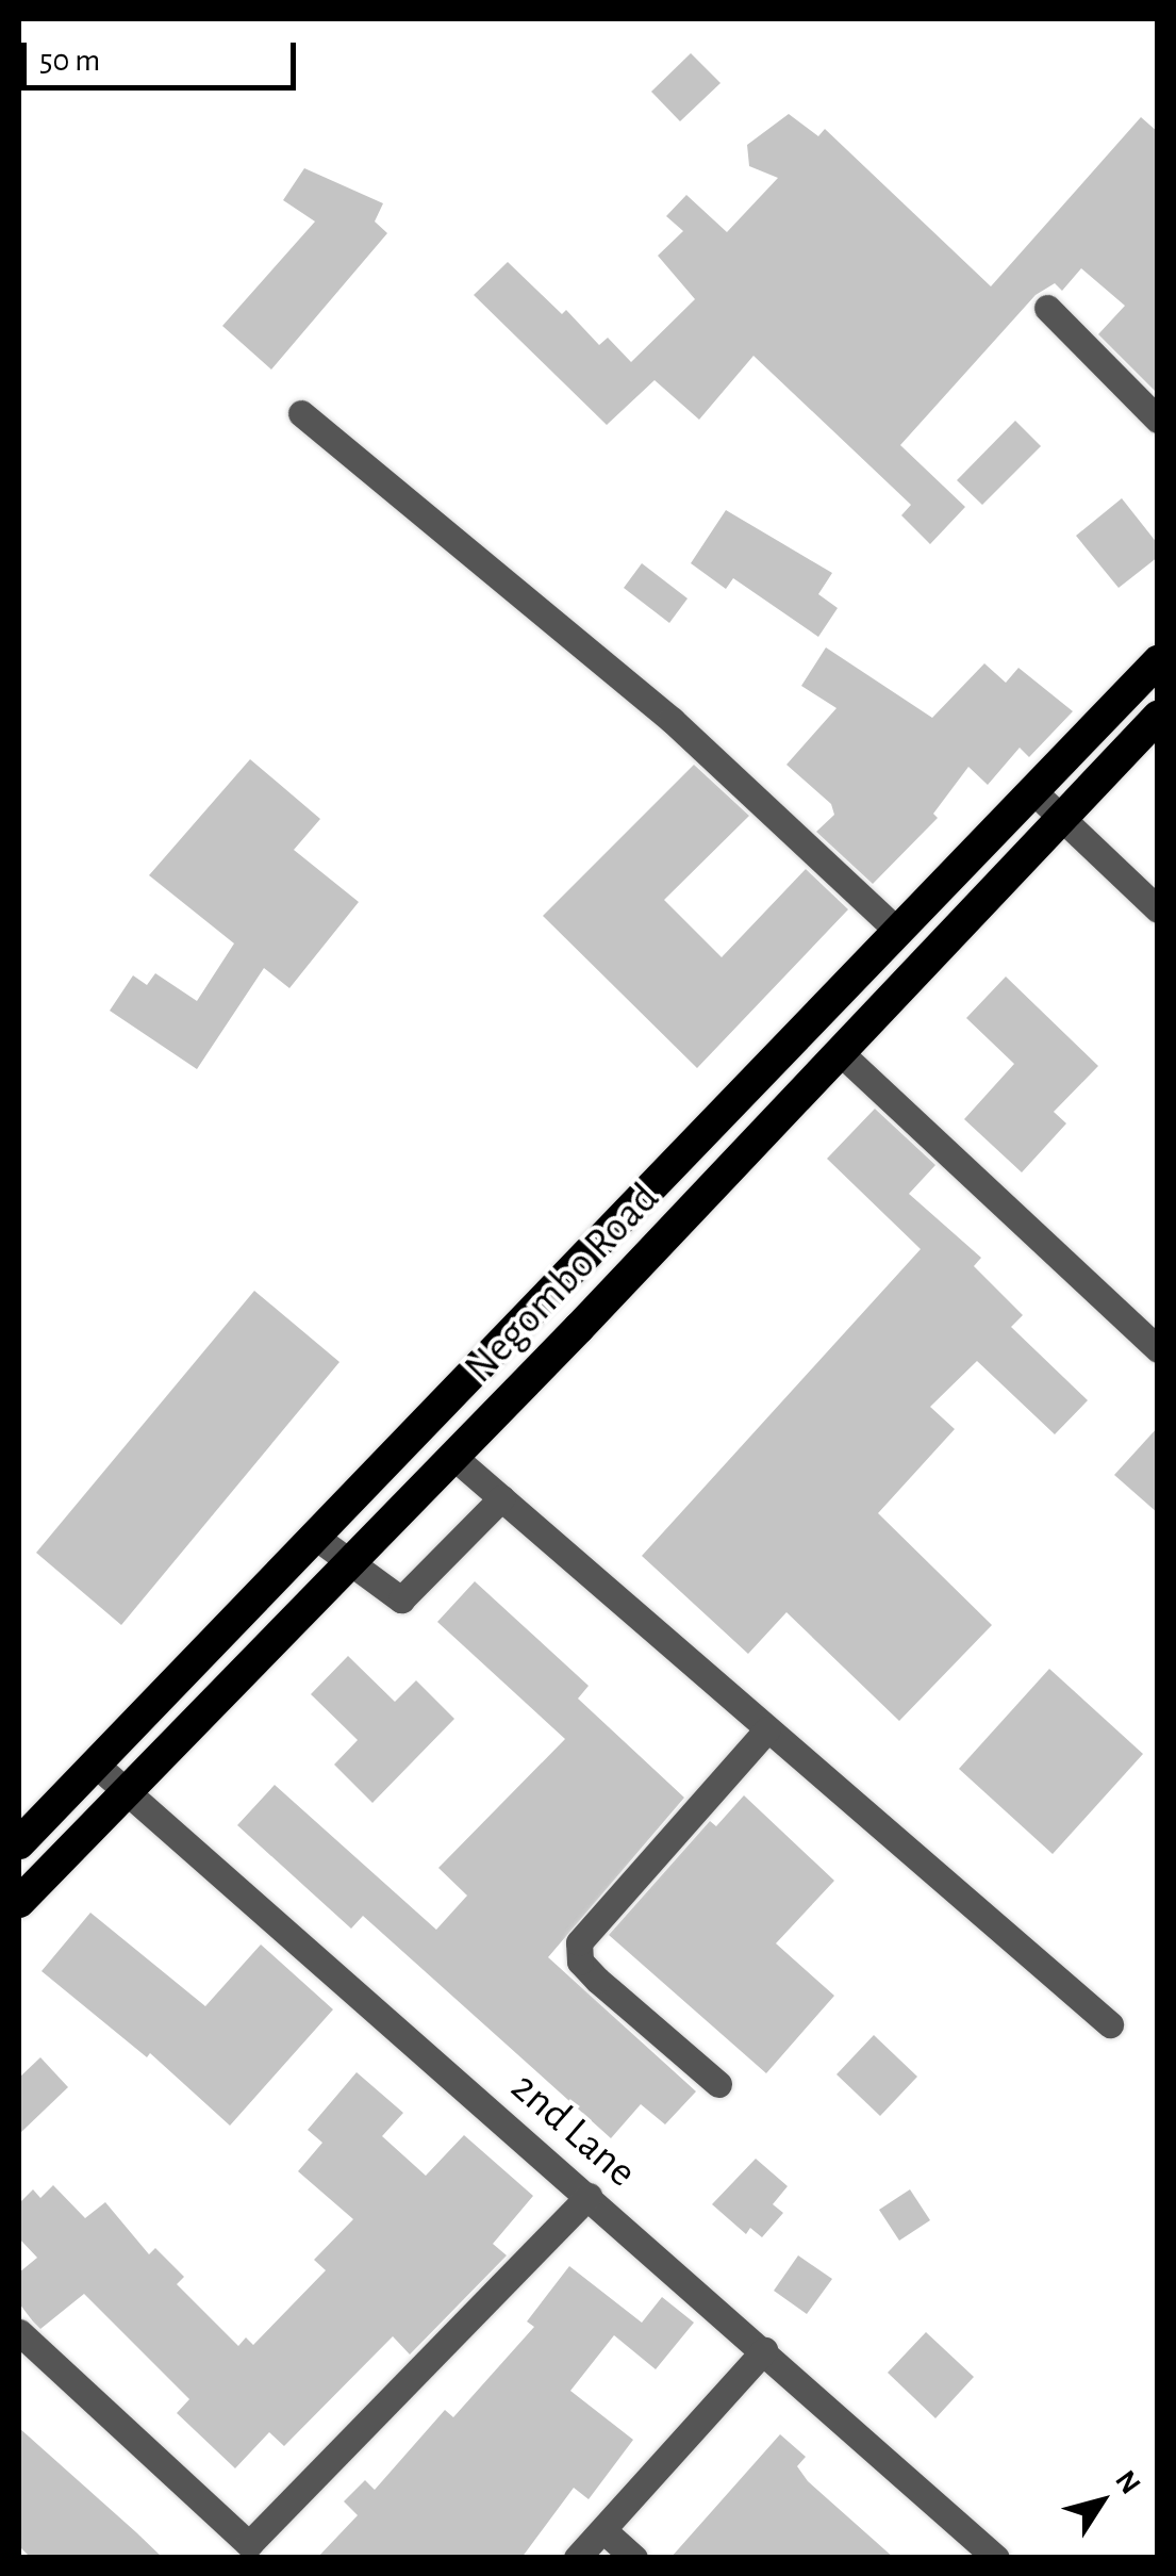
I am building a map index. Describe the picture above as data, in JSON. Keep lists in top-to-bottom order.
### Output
{
  "streets": {
    "highway": ["Negombo Road"],
    "street": ["2nd Lane"]
  },
  "crossings": [
    ["Negombo Road", "2nd Lane"]
  ],
  "scale_bar": "50 m",
  "north": "top right"
}
